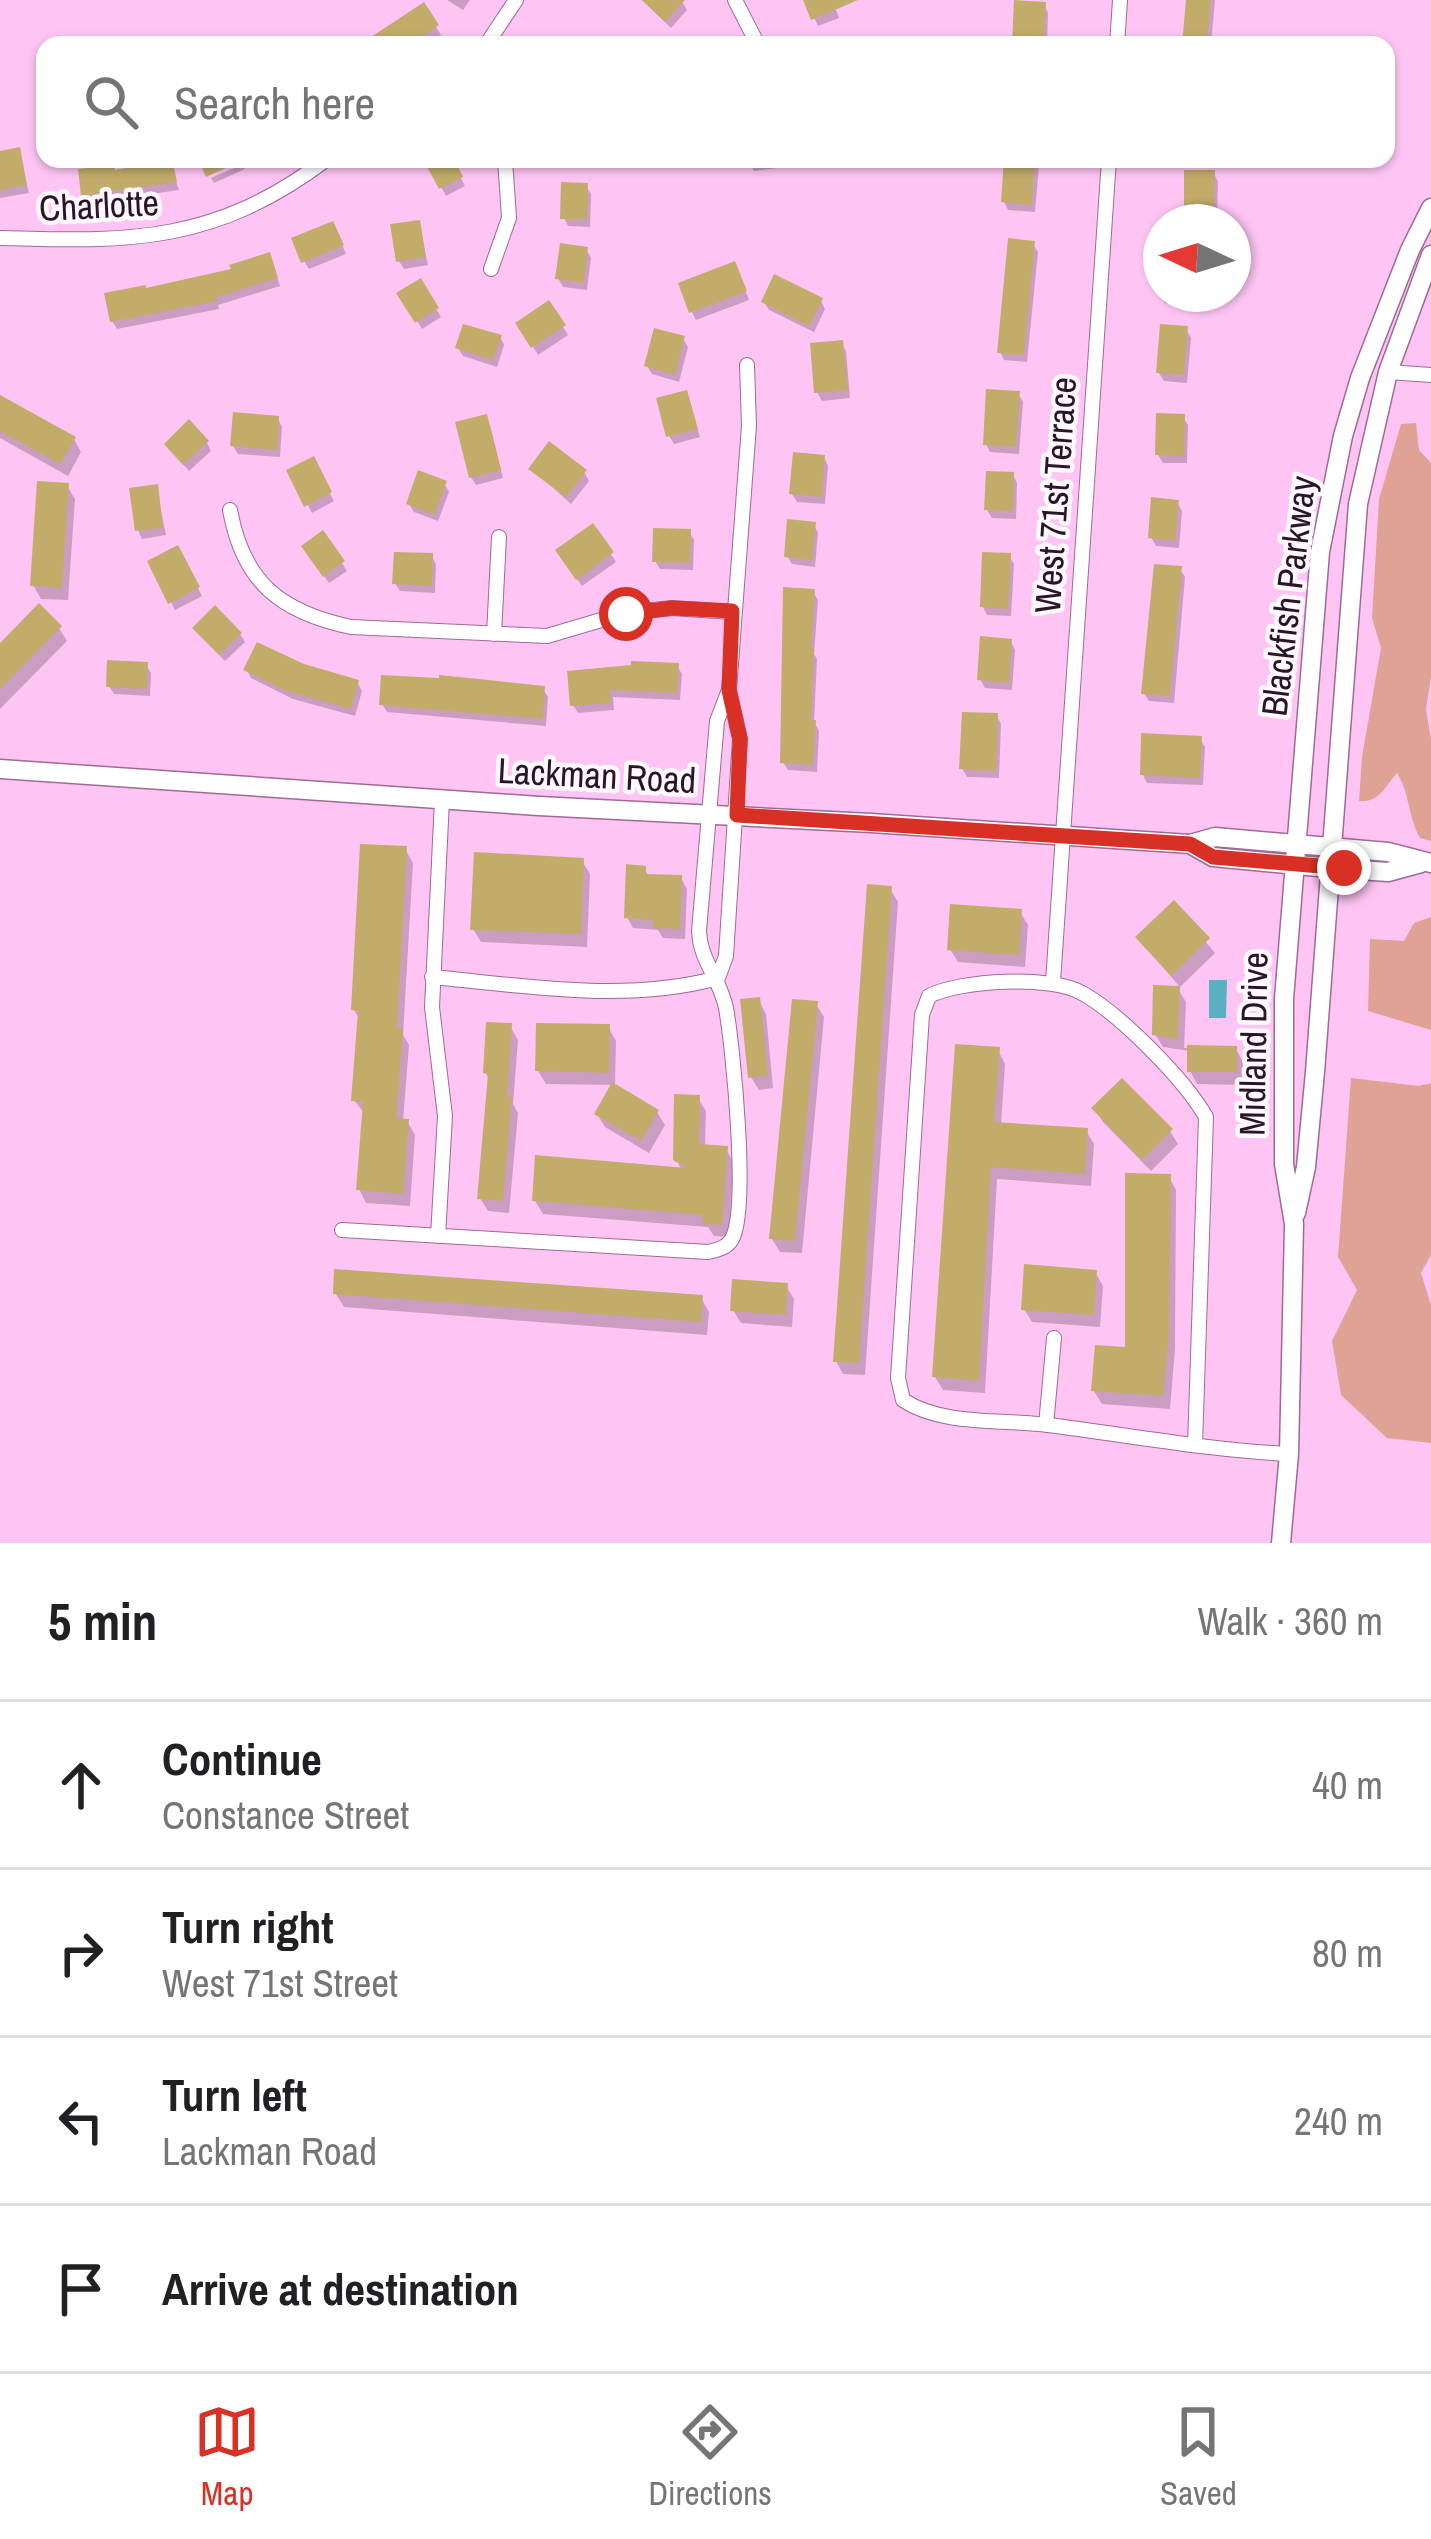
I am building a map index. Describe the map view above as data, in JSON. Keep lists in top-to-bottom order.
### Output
{
  "streets": {
    "main road": ["Blackfish Parkway", "Lackman Road", "Midland Drive"],
    "street": ["Charlotte", "West 71st Terrace"]
  },
  "crossings": [
    ["West 71st Terrace", "Lackman Road"],
    ["Blackfish Parkway", "Lackman Road"],
    ["Blackfish Parkway", "Midland Drive"],
    ["Lackman Road", "Midland Drive"]
  ],
  "north": "left",
  "page": {
    "search": "Search here",
    "heading": ["5 min", "Walk · 360 m"],
    "list": [
      ["Continue", "Constance Street", "40 m"],
      ["Turn right", "West 71st Street", "80 m"],
      ["Turn left", "Lackman Road", "240 m"],
      "Arrive at destination"
    ],
    "nav": ["Map", "Directions", "Saved"]
  }
}
